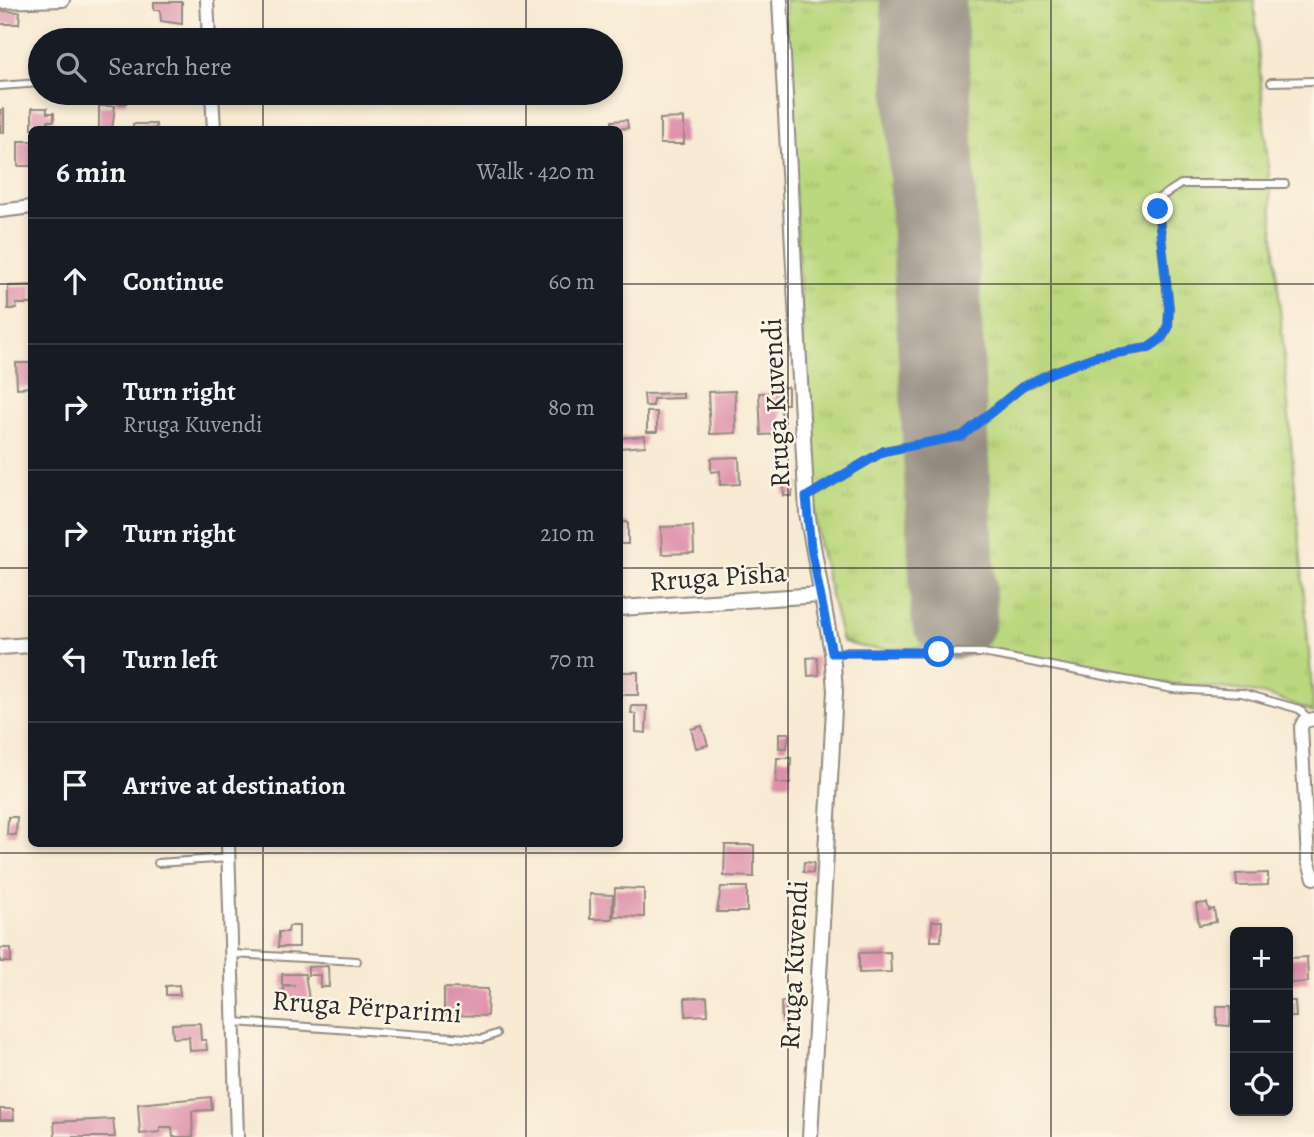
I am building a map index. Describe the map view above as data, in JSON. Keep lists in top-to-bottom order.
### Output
{
  "streets": {
    "street": ["Rruga Kuvendi", "Rruga Pisha", "Rruga Përparimi"]
  },
  "crossings": [
    ["Rruga Kuvendi", "Rruga Pisha"]
  ],
  "page": {
    "search": "Search here",
    "heading": ["6 min", "Walk · 420 m"],
    "list": [
      ["Continue", "60 m"],
      ["Turn right", "Rruga Kuvendi", "80 m"],
      ["Turn right", "210 m"],
      ["Turn left", "70 m"],
      "Arrive at destination"
    ],
    "map_buttons": ["+", "−"]
  }
}
